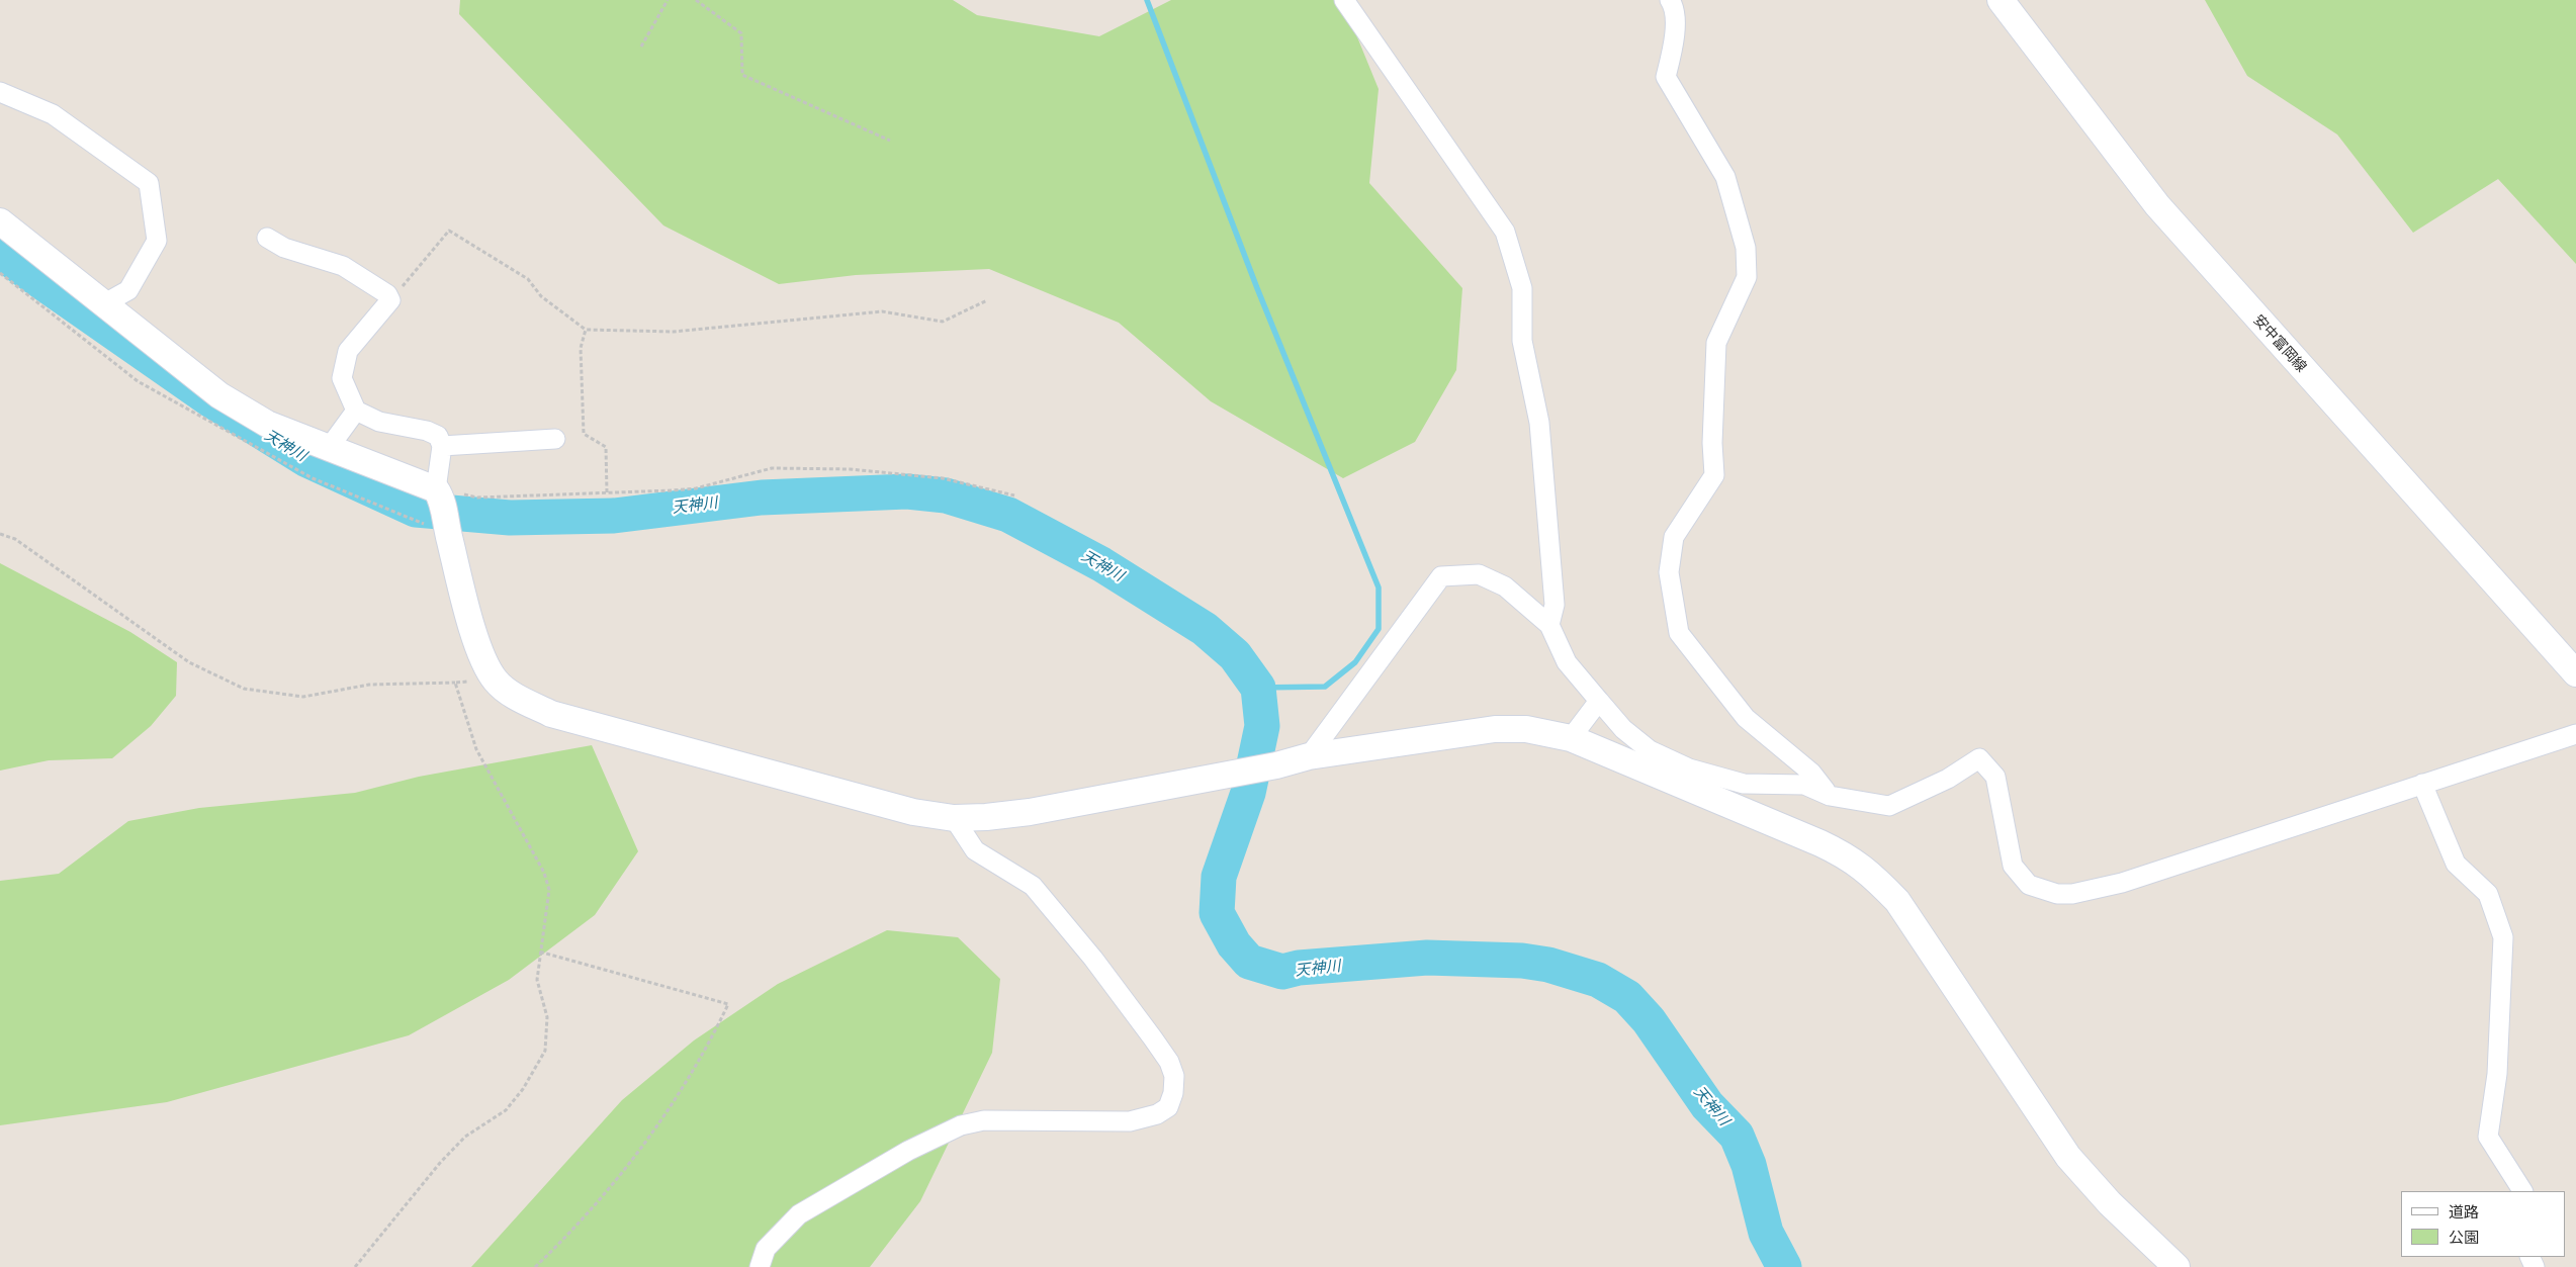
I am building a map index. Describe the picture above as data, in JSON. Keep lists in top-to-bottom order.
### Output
{
  "streets": {
    "street": ["安中富岡線"]
  },
  "water": ["天神川"],
  "legend": ["道路", "公園"]
}
